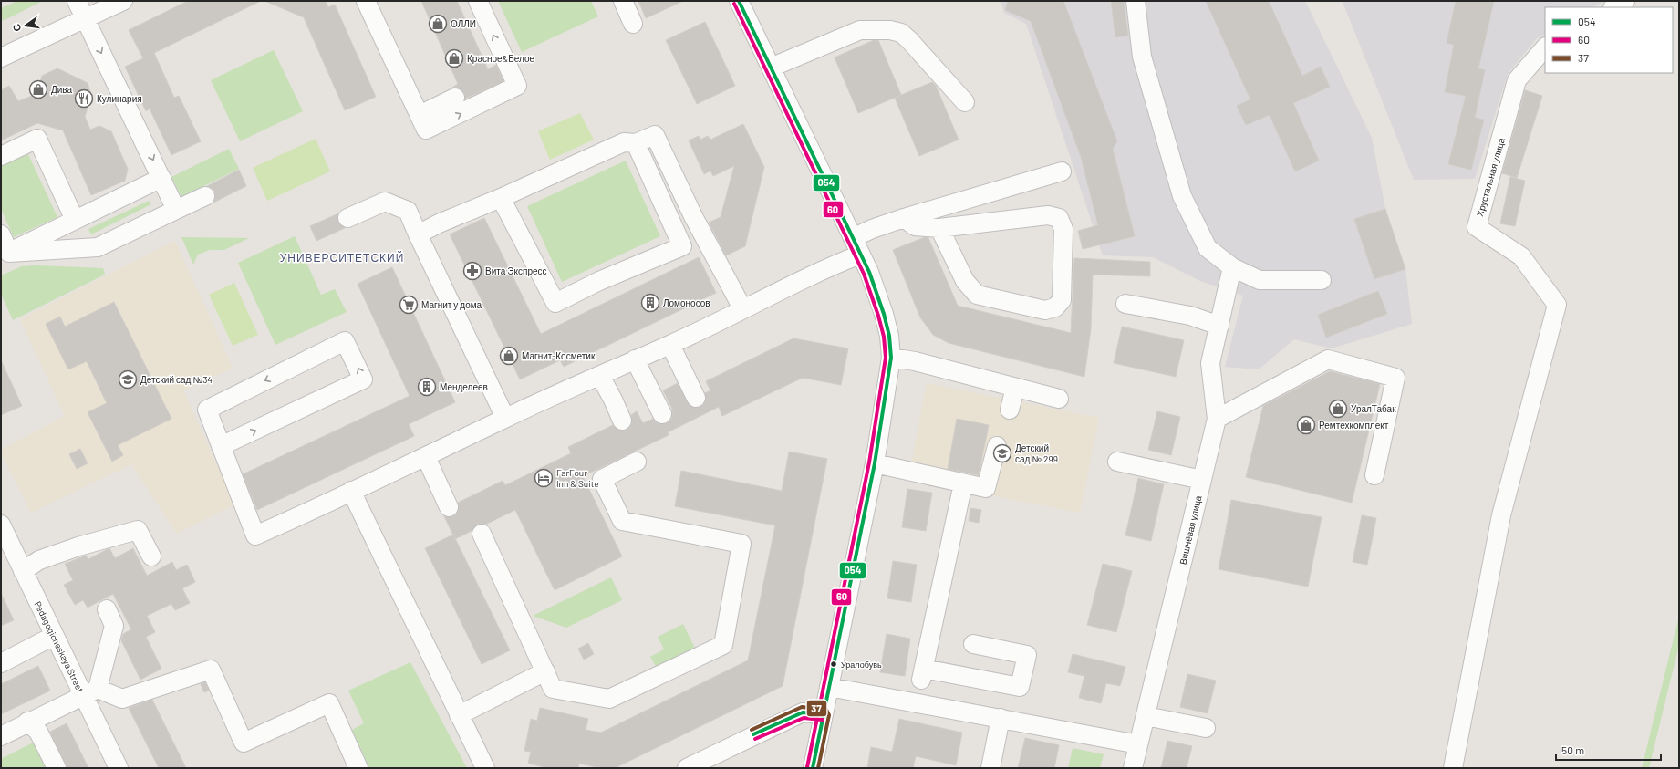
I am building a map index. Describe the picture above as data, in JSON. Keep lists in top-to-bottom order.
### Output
{
  "streets": {
    "street": ["Хрустальная улица", "Вишнёвая улица", "Pedagogicheskaya Street"]
  },
  "districts": ["УНИВЕРСИТЕТСКИЙ"],
  "places": {
    "shop": [
      "ОЛЛИ",
      "Красное&Белое",
      "Дива",
      "Магнит-Косметик",
      "УралТабак",
      "Ремтехкомплект"
    ],
    "restaurant": ["Кулинария"],
    "pharmacy": ["Вита Экспресс"],
    "building": ["Ломоносов", "Менделеев"],
    "supermarket": ["Магнит у дома"],
    "school or university": ["Детский сад №34", "Детский сад № 299"],
    "hotel": ["FarFour Inn & Suite"],
    "other": ["Уралобувь"]
  },
  "lines": ["transit line 054", "transit line 60", "transit line 37"],
  "legend": ["054", "60", "37"],
  "scale_bar": "50 m",
  "north": "left"
}
